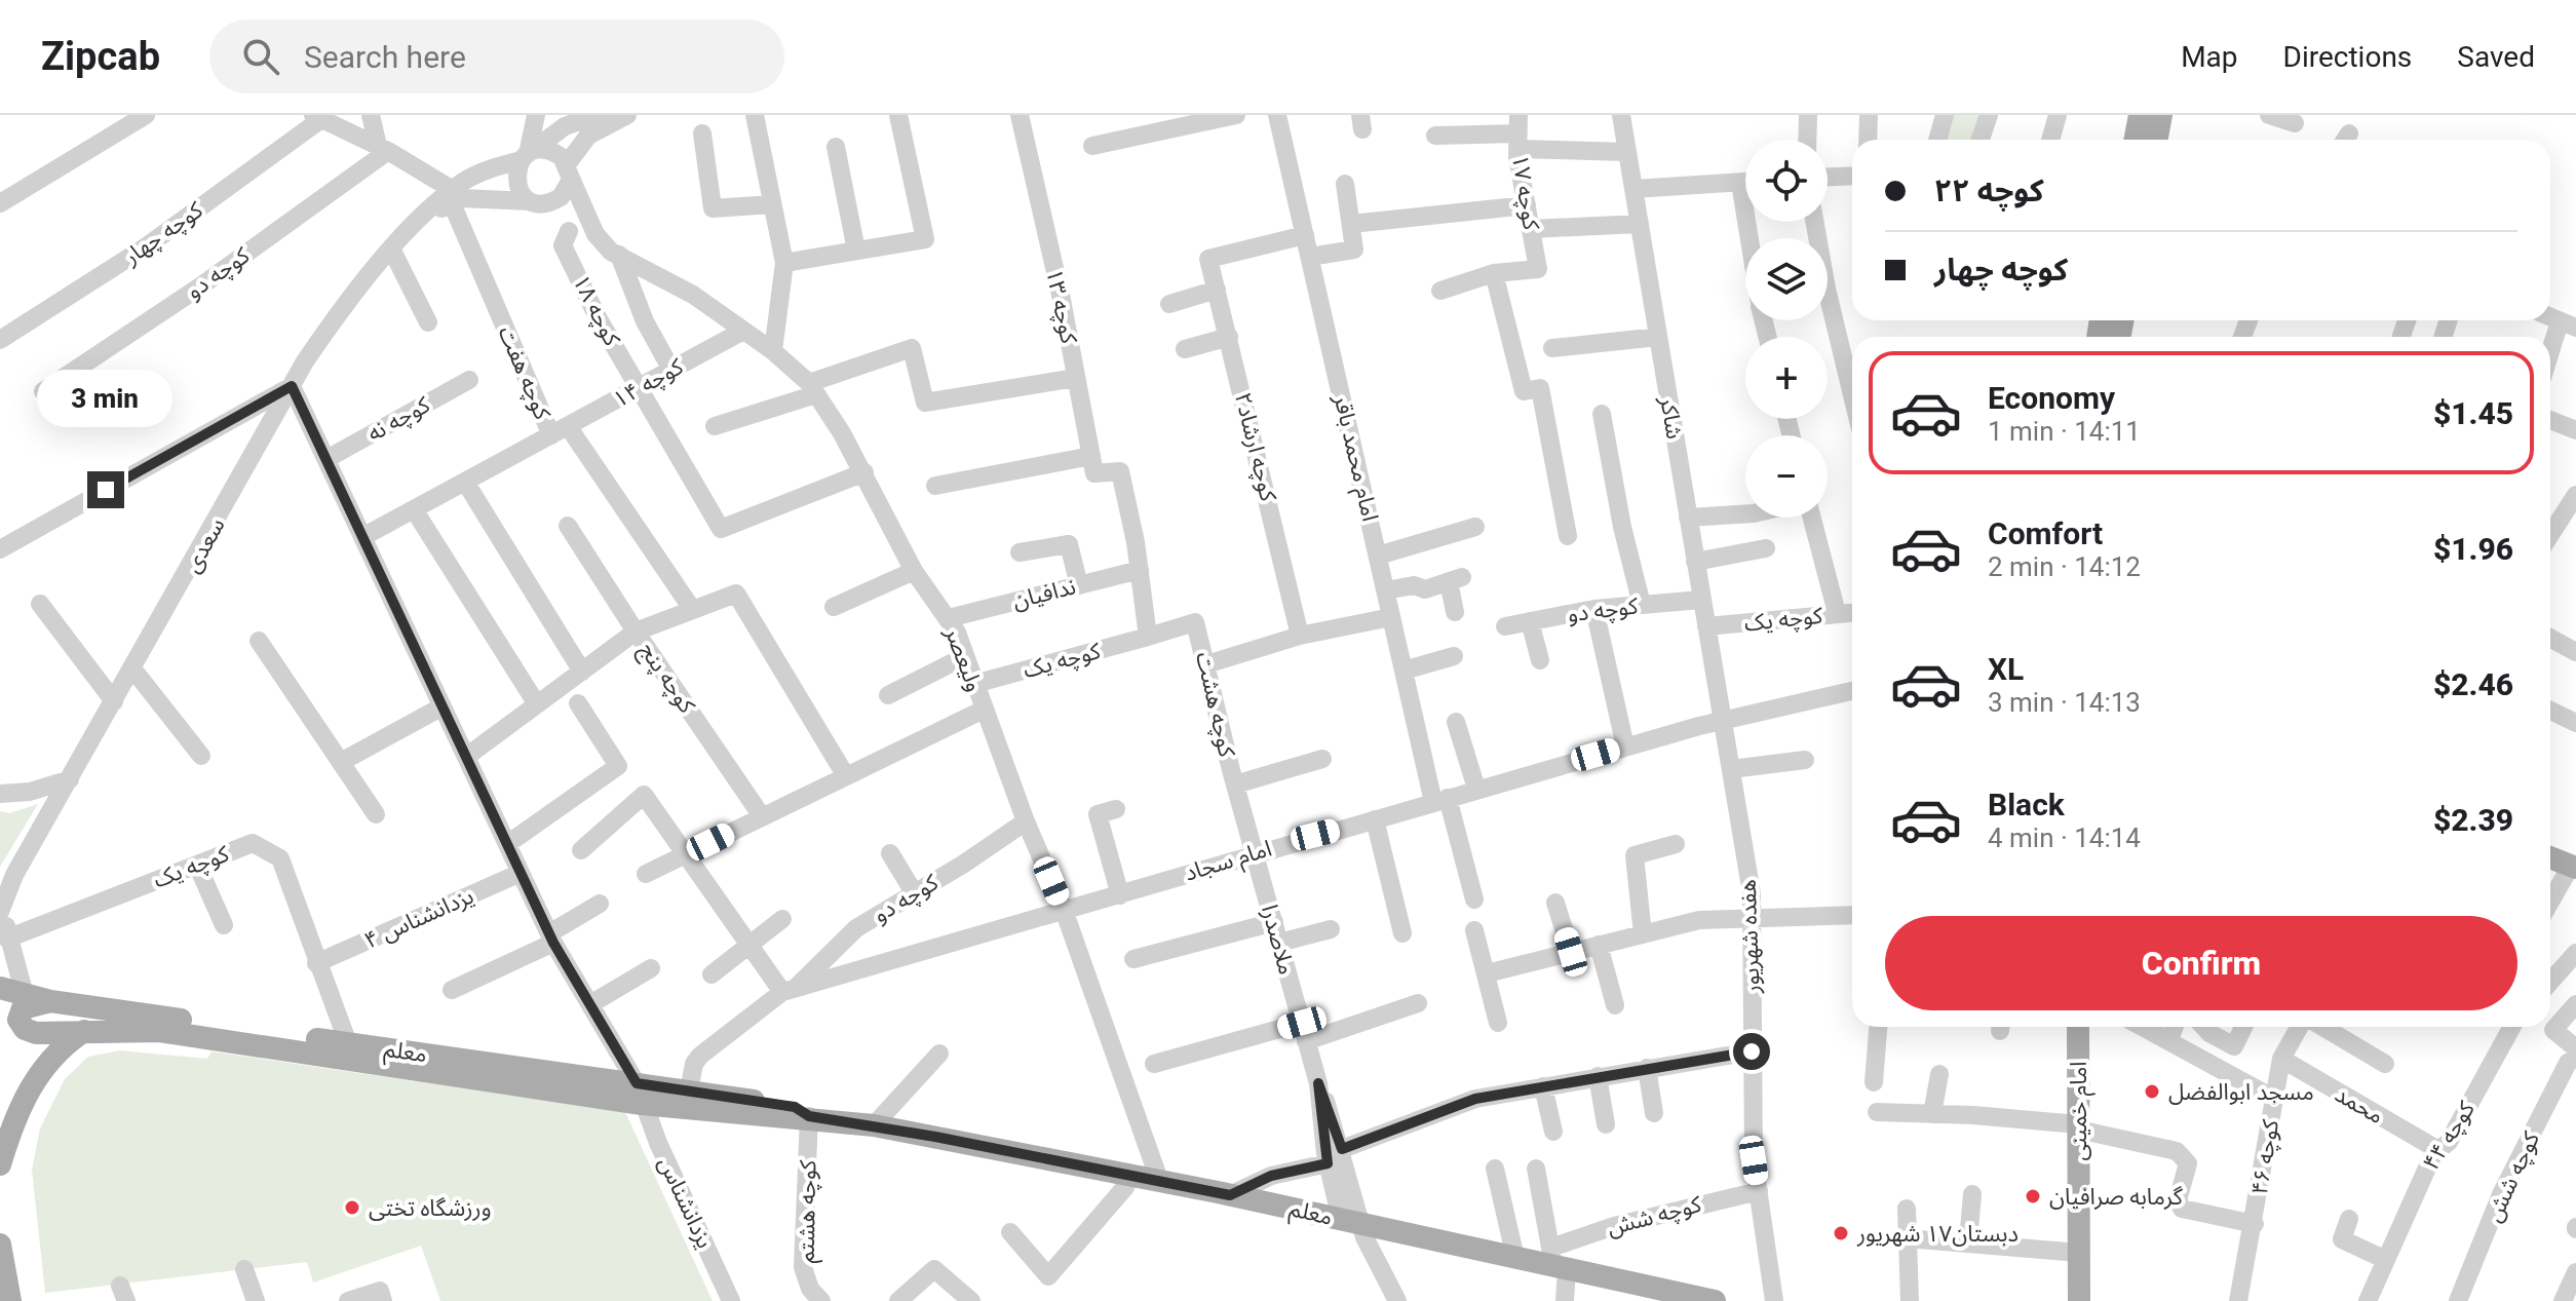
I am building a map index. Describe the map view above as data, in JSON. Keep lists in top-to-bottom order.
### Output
{
  "streets": {
    "main road": ["معلم", "امام خمینی"],
    "street": [
      "کوچه ۱۷",
      "کوچه چهار",
      "کوچه دو",
      "کوچه ۱۳",
      "کوچه ۱۸",
      "کوچه هفت",
      "کوچه ۱۴",
      "شاکر",
      "کوچه نه",
      "کوچه ارشاد۲",
      "امام محمد باقر",
      "سعدی",
      "ندافیان",
      "کوچه یک",
      "ولیعصر",
      "کوچه پنج",
      "کوچه هشت",
      "امام سجاد",
      "یزدانشناس ۴",
      "هفده شهریور",
      "ملاصدرا",
      "محمد",
      "کوچه ۴۴",
      "کوچه ۴۶",
      "کوچه شش",
      "یزدانشناس",
      "کوچه هشتم"
    ]
  },
  "crossings": [
    ["کوچه دو", "شاکر"],
    ["کوچه دو", "ولیعصر"],
    ["کوچه دو", "امام سجاد"],
    ["کوچه ۱۸", "کوچه ۱۴"],
    ["کوچه ۱۸", "ولیعصر"],
    ["کوچه هفت", "کوچه ۱۴"],
    ["کوچه هفت", "سعدی"],
    ["کوچه هفت", "یزدانشناس"],
    ["کوچه ۱۴", "ولیعصر"],
    ["شاکر", "کوچه یک"],
    ["شاکر", "امام سجاد"],
    ["شاکر", "هفده شهریور"],
    ["کوچه نه", "یزدانشناس"],
    ["کوچه ارشاد۲", "امام محمد باقر"],
    ["امام محمد باقر", "امام سجاد"],
    ["سعدی", "ولیعصر"],
    ["سعدی", "یزدانشناس"],
    ["ندافیان", "ولیعصر"],
    ["کوچه یک", "ولیعصر"],
    ["کوچه یک", "کوچه هشت"],
    ["کوچه یک", "یزدانشناس ۴"],
    ["کوچه یک", "معلم"],
    ["ولیعصر", "امام سجاد"],
    ["ولیعصر", "معلم"],
    ["کوچه پنج", "یزدانشناس"],
    ["کوچه هشت", "امام سجاد"],
    ["کوچه هشت", "ملاصدرا"],
    ["امام سجاد", "هفده شهریور"],
    ["امام سجاد", "ملاصدرا"],
    ["امام سجاد", "معلم"],
    ["یزدانشناس ۴", "یزدانشناس"],
    ["هفده شهریور", "کوچه شش"],
    ["ملاصدرا", "معلم"],
    ["معلم", "کوچه شش"],
    ["معلم", "یزدانشناس"],
    ["معلم", "کوچه هشتم"],
    ["محمد", "کوچه ۴۴"],
    ["محمد", "کوچه ۴۶"]
  ],
  "places": [
    "مسجد ابوالفضل",
    "گرمابه صرافیان",
    "ورزشگاه تختی",
    "دبستان۱۷ شهریور"
  ],
  "page": {
    "header": "Zipcab",
    "search": "Search here",
    "nav": ["Map", "Directions", "Saved"],
    "map_buttons": ["+", "−"],
    "banner": ["کوچه ۲۲", "کوچه چهار"],
    "list": [
      {
        "name": "Economy",
        "note": "1 min · 14:11",
        "value": "$1.45"
      },
      {
        "name": "Comfort",
        "note": "2 min · 14:12",
        "value": "$1.96"
      },
      {
        "name": "XL",
        "note": "3 min · 14:13",
        "value": "$2.46"
      },
      {
        "name": "Black",
        "note": "4 min · 14:14",
        "value": "$2.39"
      }
    ],
    "bubble": "3 min",
    "buttons": "Confirm"
  }
}
